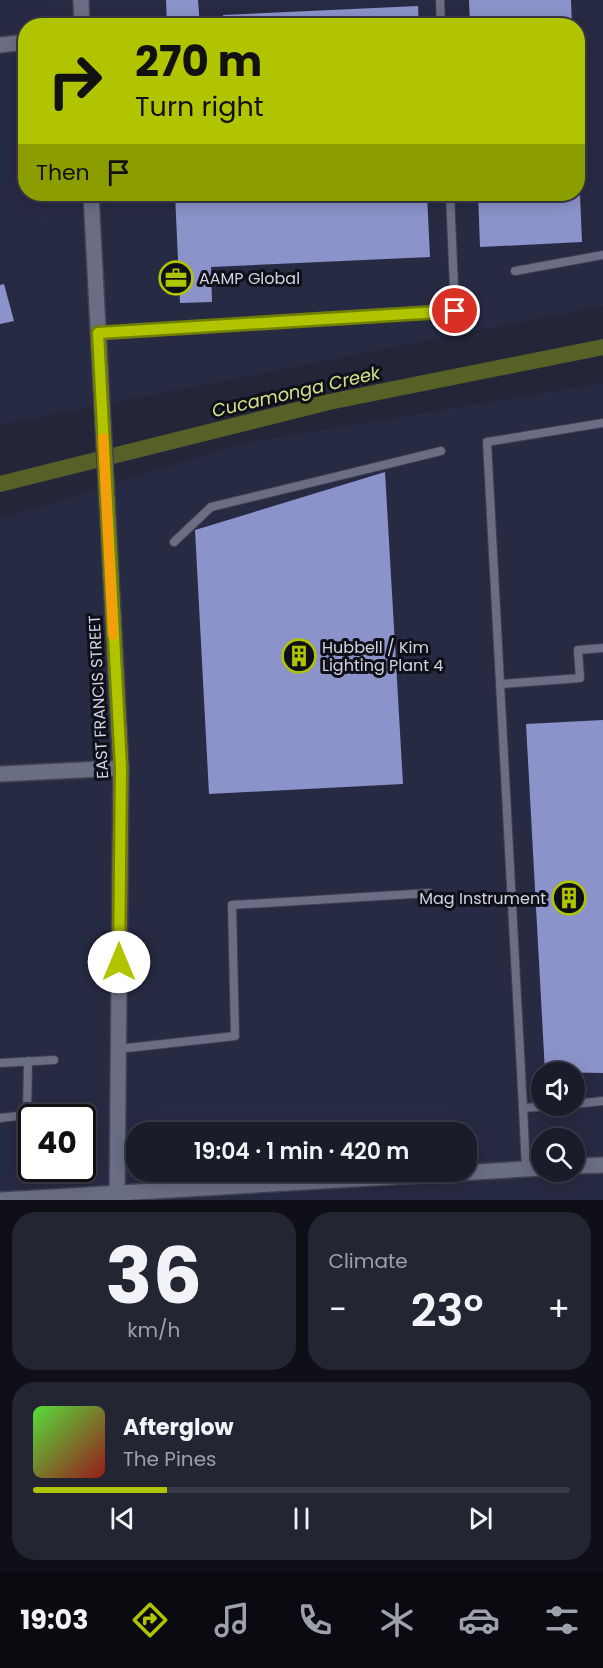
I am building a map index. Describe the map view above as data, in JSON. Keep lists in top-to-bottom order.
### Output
{
  "streets": {
    "street": ["EAST FRANCIS STREET"]
  },
  "water": ["Cucamonga Creek"],
  "places": {
    "office": ["AAMP Global"],
    "building": ["Hubbell / Kim Lighting Plant 4", "Mag Instrument"]
  },
  "page": {
    "turn": ["270 m", "Turn right"],
    "then": "Then",
    "limit": "40",
    "trip": "19:04 · 1 min · 420 m",
    "tile": [
      ["36", "km/h"],
      "Climate"
    ],
    "heat": ["−", "23°", "+"],
    "song": ["Afterglow", "The Pines"],
    "tabs": "19:03"
  }
}
